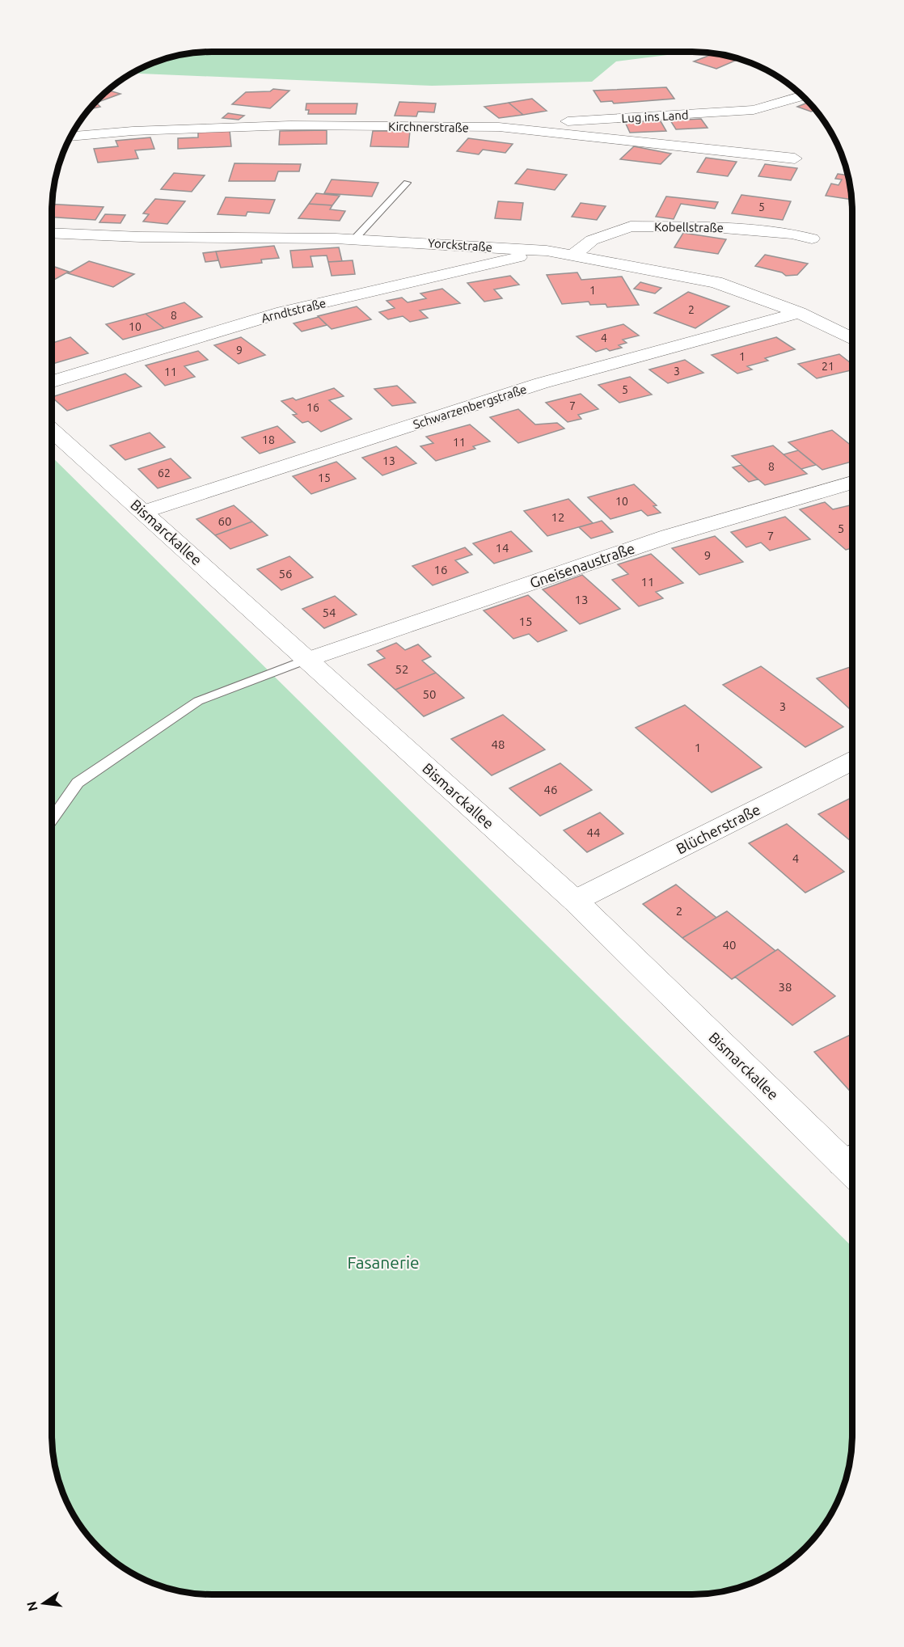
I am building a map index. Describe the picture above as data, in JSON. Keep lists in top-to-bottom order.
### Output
{
  "streets": {
    "street": [
      "Lug ins Land",
      "Kirchnerstraße",
      "Kobellstraße",
      "Yorckstraße",
      "Arndtstraße",
      "Schwarzenbergstraße",
      "Bismarckallee",
      "Gneisenaustraße",
      "Blücherstraße"
    ]
  },
  "crossings": [
    ["Lug ins Land", "Kirchnerstraße"],
    ["Kobellstraße", "Yorckstraße"],
    ["Yorckstraße", "Arndtstraße"],
    ["Yorckstraße", "Schwarzenbergstraße"],
    ["Schwarzenbergstraße", "Bismarckallee"],
    ["Bismarckallee", "Gneisenaustraße"],
    ["Bismarckallee", "Blücherstraße"]
  ],
  "parks": ["Fasanerie"],
  "house_numbers": [
    "5",
    "1",
    "2",
    "8",
    "10",
    "4",
    "9",
    "1",
    "21",
    "3",
    "11",
    "5",
    "7",
    "16",
    "18",
    "11",
    "13",
    "8",
    "62",
    "15",
    "10",
    "12",
    "60",
    "5",
    "7",
    "14",
    "9",
    "16",
    "56",
    "11",
    "13",
    "54",
    "15",
    "52",
    "50",
    "3",
    "48",
    "1",
    "46",
    "44",
    "4",
    "2",
    "40",
    "38"
  ],
  "north": "left"
}
